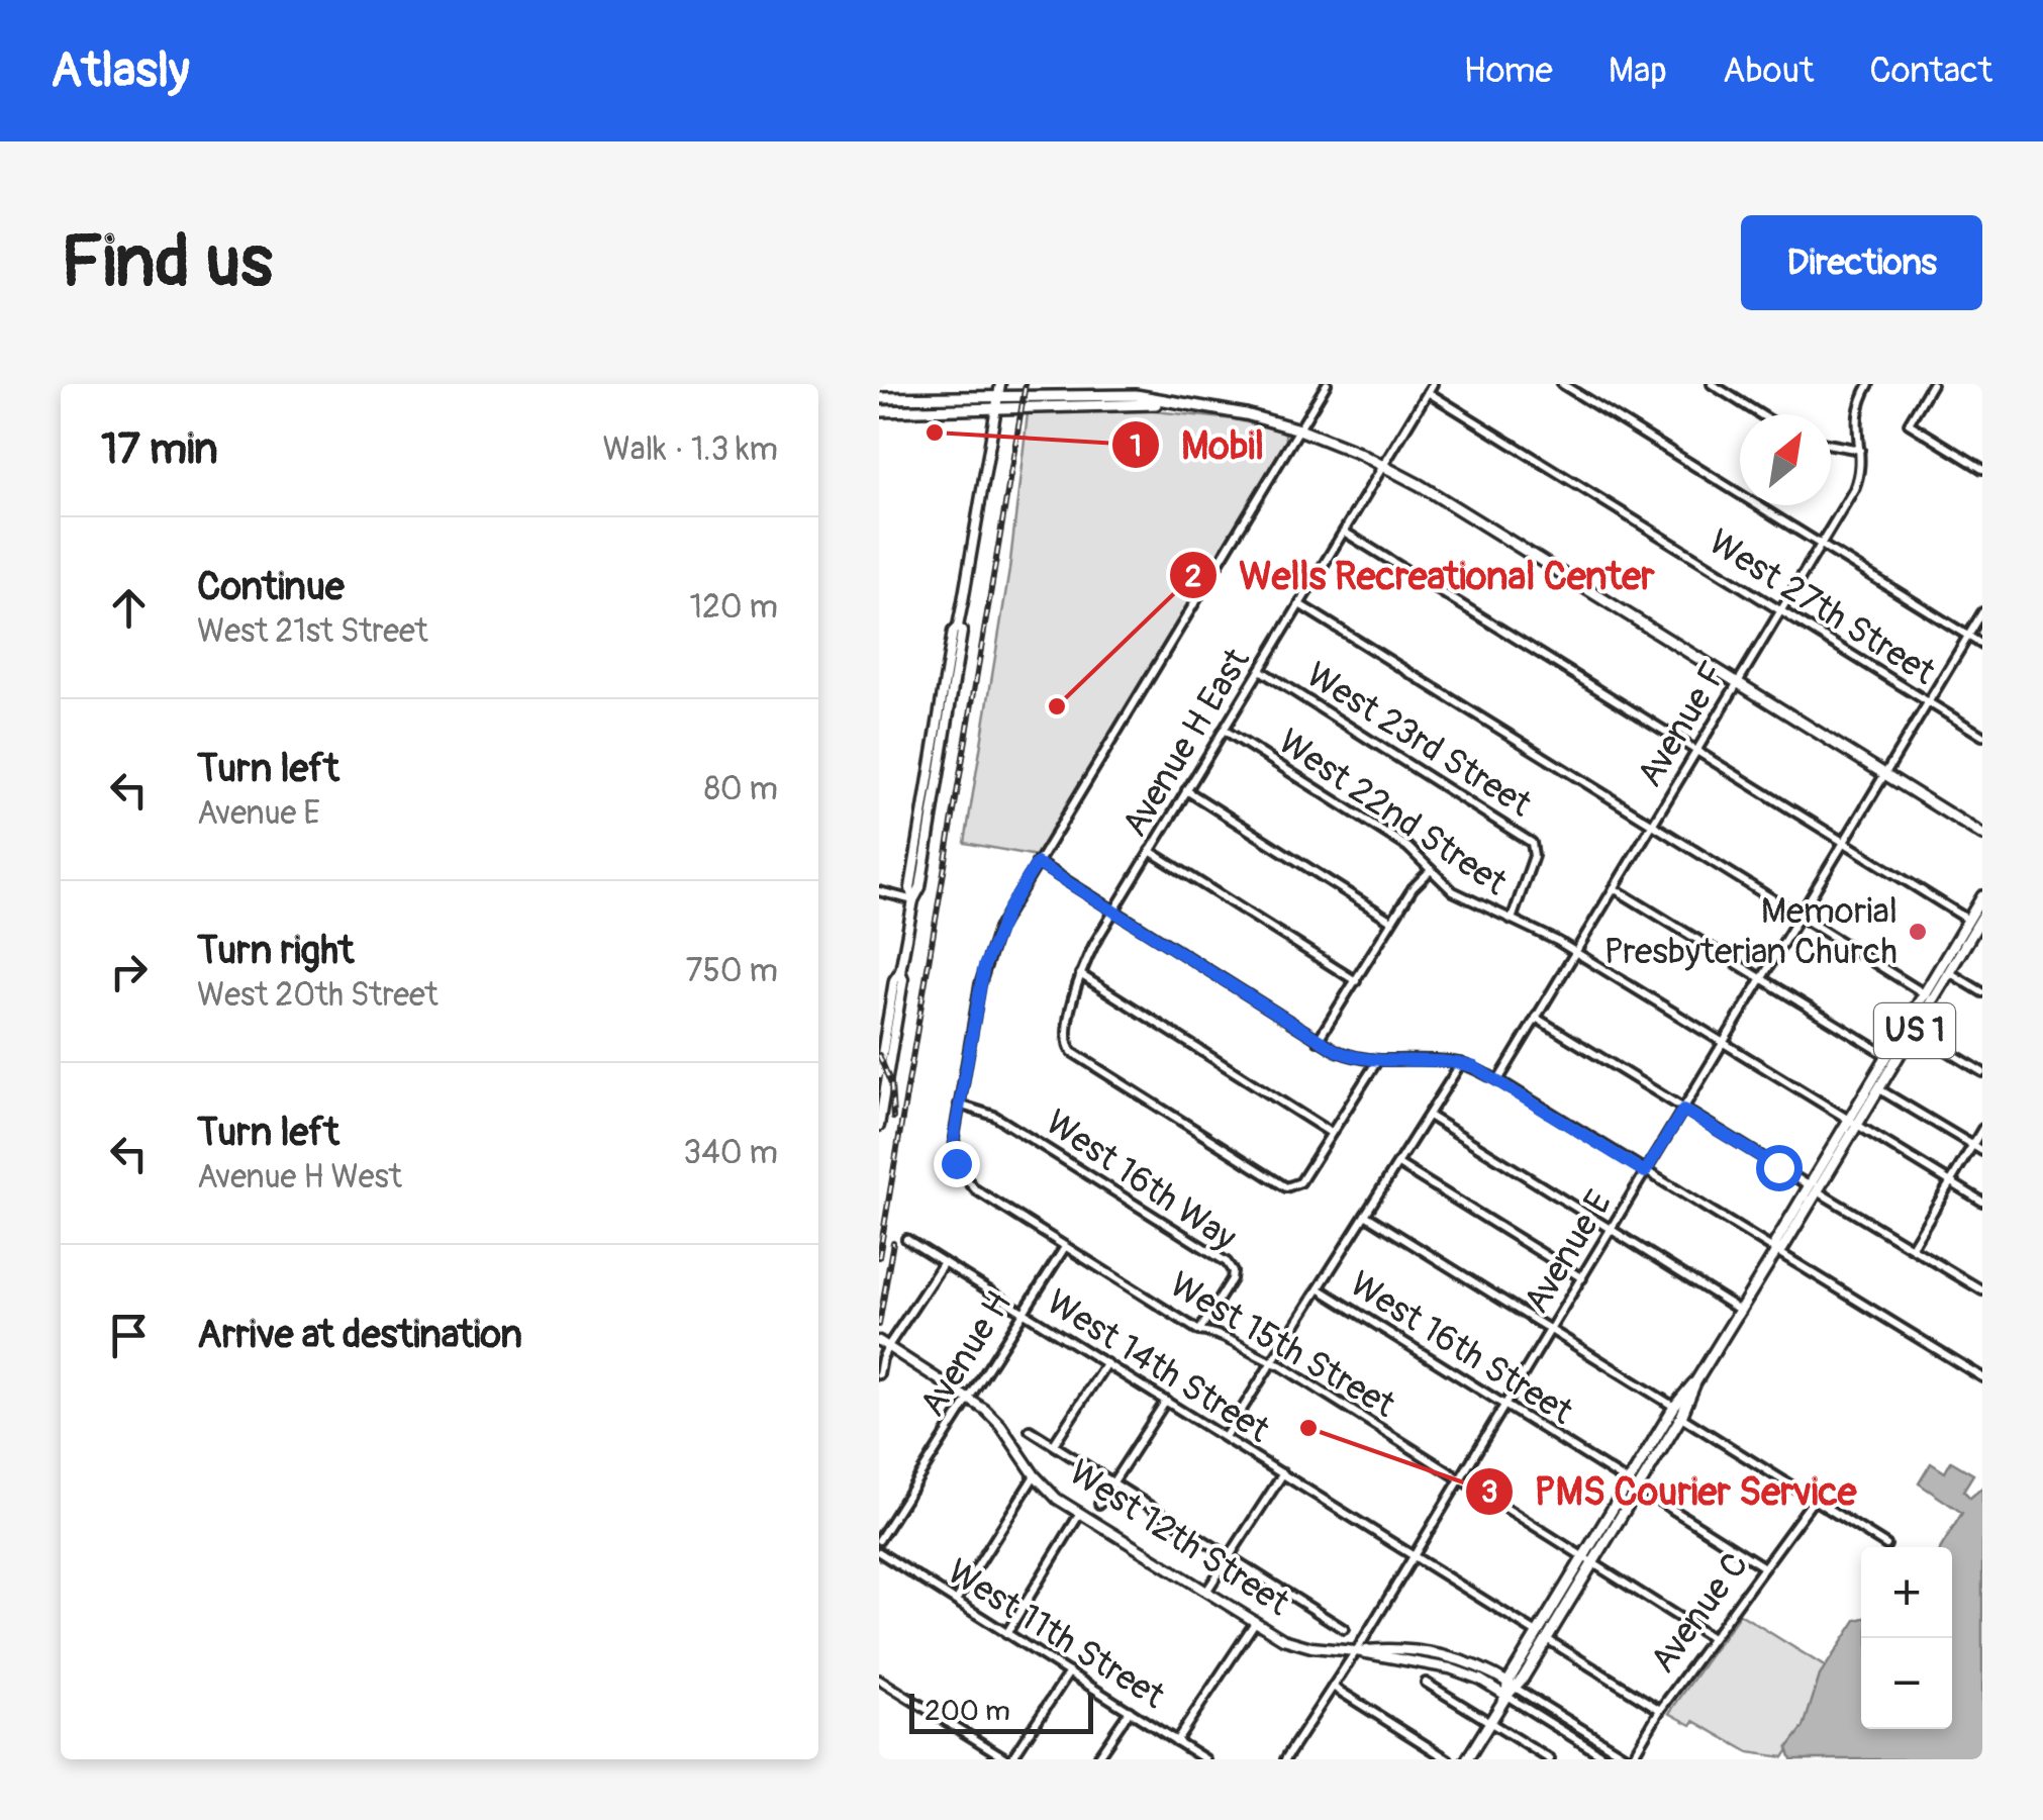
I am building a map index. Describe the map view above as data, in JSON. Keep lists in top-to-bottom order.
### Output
{
  "streets": {
    "main road": ["US 1"],
    "street": [
      "West 27th Street",
      "Avenue F",
      "West 23rd Street",
      "Avenue H East",
      "West 22nd Street",
      "West 16th Way",
      "Avenue E",
      "West 15th Street",
      "West 16th Street",
      "Avenue H",
      "West 14th Street",
      "West 12th Street",
      "Avenue C",
      "West 11th Street"
    ]
  },
  "crossings": [
    ["West 27th Street", "Avenue F"],
    ["West 27th Street", "Avenue H East"],
    ["West 27th Street", "Avenue E"],
    ["Avenue F", "West 22nd Street"],
    ["West 23rd Street", "Avenue H East"],
    ["West 23rd Street", "West 22nd Street"],
    ["Avenue H East", "West 22nd Street"],
    ["West 22nd Street", "US 1"],
    ["West 22nd Street", "Avenue E"],
    ["US 1", "West 15th Street"],
    ["US 1", "West 16th Street"],
    ["US 1", "West 14th Street"],
    ["US 1", "West 12th Street"],
    ["West 16th Way", "West 15th Street"],
    ["Avenue E", "West 15th Street"],
    ["Avenue E", "West 16th Street"],
    ["Avenue E", "West 14th Street"],
    ["Avenue E", "West 12th Street"],
    ["West 15th Street", "Avenue H"],
    ["West 15th Street", "Avenue C"],
    ["West 16th Street", "Avenue C"],
    ["Avenue H", "West 14th Street"],
    ["Avenue H", "West 12th Street"],
    ["West 14th Street", "Avenue C"]
  ],
  "places": [
    "Mobil",
    "Wells Recreational Center",
    "Memorial Presbyterian Church",
    "PMS Courier Service"
  ],
  "scale_bar": "200 m",
  "north": "top right",
  "page": {
    "header": "Atlasly",
    "nav": [
      "Home",
      "Map",
      "About",
      "Contact"
    ],
    "buttons": "Directions",
    "title": "Find us",
    "heading": ["17 min", "Walk · 1.3 km"],
    "list": [
      ["Continue", "West 21st Street", "120 m"],
      ["Turn left", "Avenue E", "80 m"],
      ["Turn right", "West 20th Street", "750 m"],
      ["Turn left", "Avenue H West", "340 m"],
      "Arrive at destination"
    ],
    "map_buttons": ["+", "−"],
    "scale": "200 m"
  }
}
